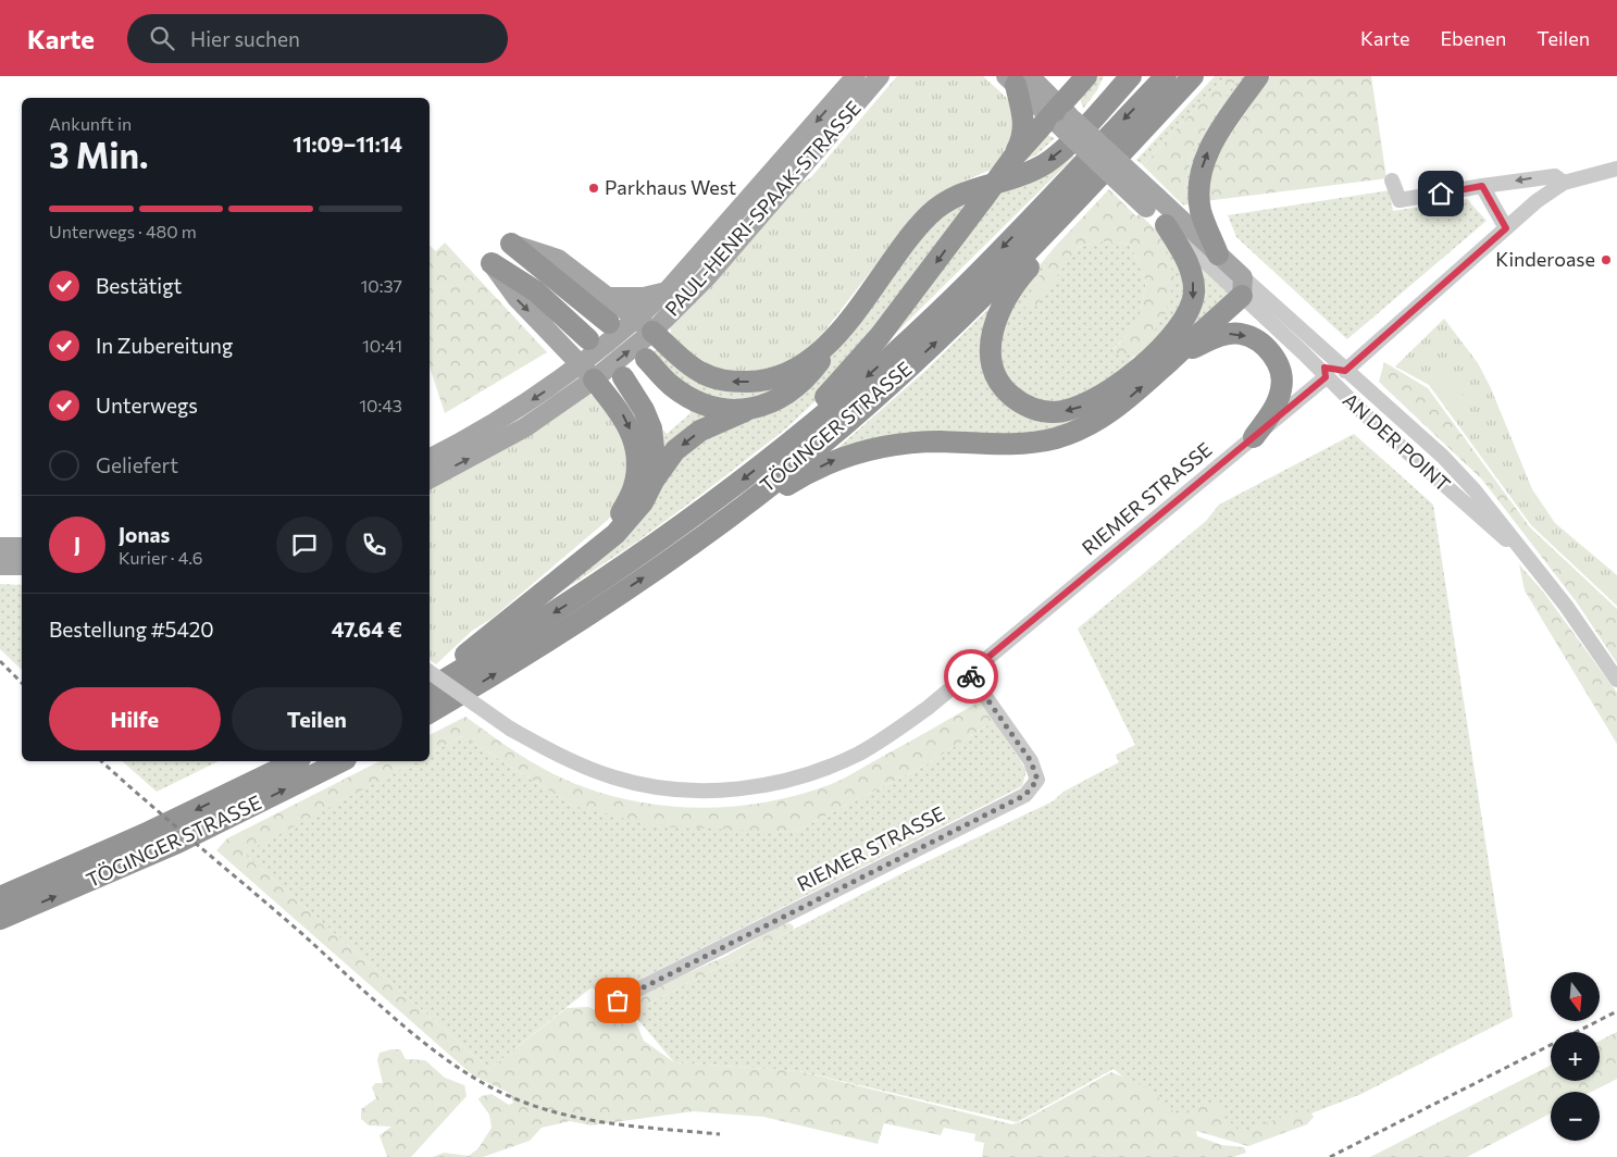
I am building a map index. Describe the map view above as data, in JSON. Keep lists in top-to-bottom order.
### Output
{
  "streets": {
    "highway": ["TÖGINGER STRASSE"],
    "main road": ["PAUL-HENRI-SPAAK-STRASSE", "AN DER POINT"],
    "street": ["RIEMER STRASSE"]
  },
  "crossings": [
    ["AN DER POINT", "RIEMER STRASSE"]
  ],
  "places": ["Parkhaus West", "Kinderoase"],
  "north": "bottom",
  "page": {
    "header": "Karte",
    "search": "Hier suchen",
    "nav": ["Karte", "Ebenen", "Teilen"],
    "heading": ["3 Min.", "Ankunft in", "11:09–11:14"],
    "panel": [
      "Jonas",
      "Kurier · 4.6",
      "Bestellung #5420",
      "47.64 €"
    ],
    "bar": "Unterwegs · 480 m",
    "list": [
      ["Bestätigt", "10:37"],
      ["In Zubereitung", "10:41"],
      ["Unterwegs", "10:43"],
      "Geliefert"
    ],
    "round": "J",
    "buttons": ["Hilfe", "Teilen"],
    "map_buttons": ["+", "−"]
  }
}
